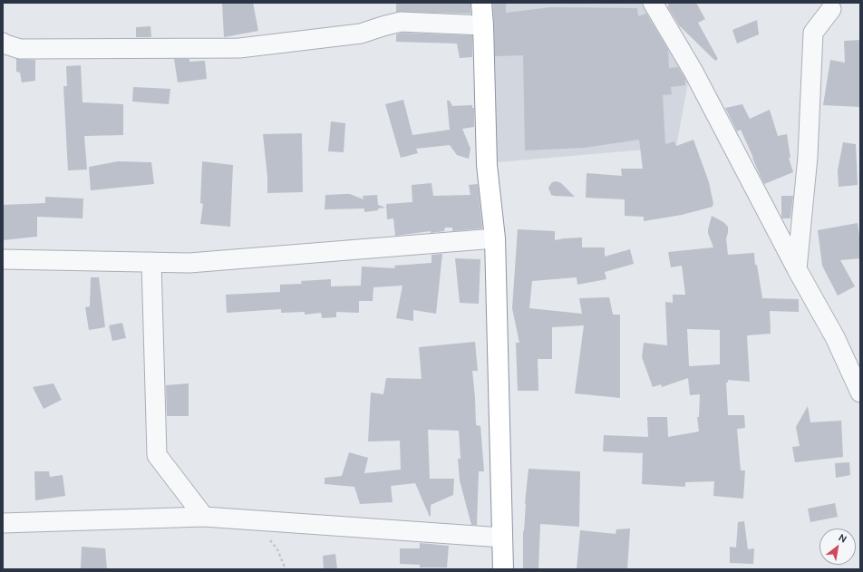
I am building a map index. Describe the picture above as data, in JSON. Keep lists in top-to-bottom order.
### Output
{
  "north": "top right"
}
